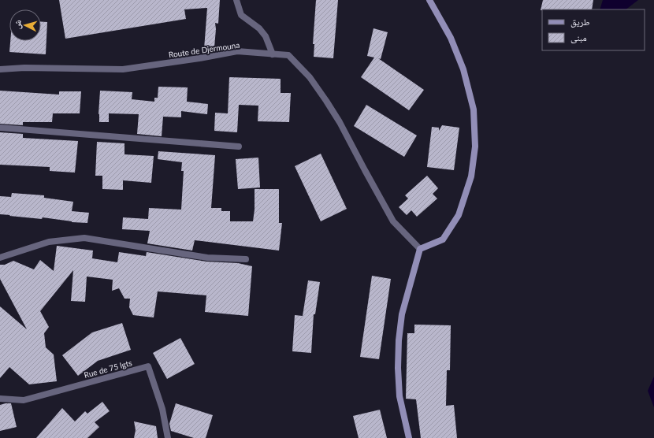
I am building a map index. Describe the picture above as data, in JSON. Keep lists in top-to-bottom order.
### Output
{
  "streets": {
    "street": ["Route de Djermouna", "Rue de 75 lgts"]
  },
  "legend": ["طريق", "مبنى"],
  "north": "left"
}
